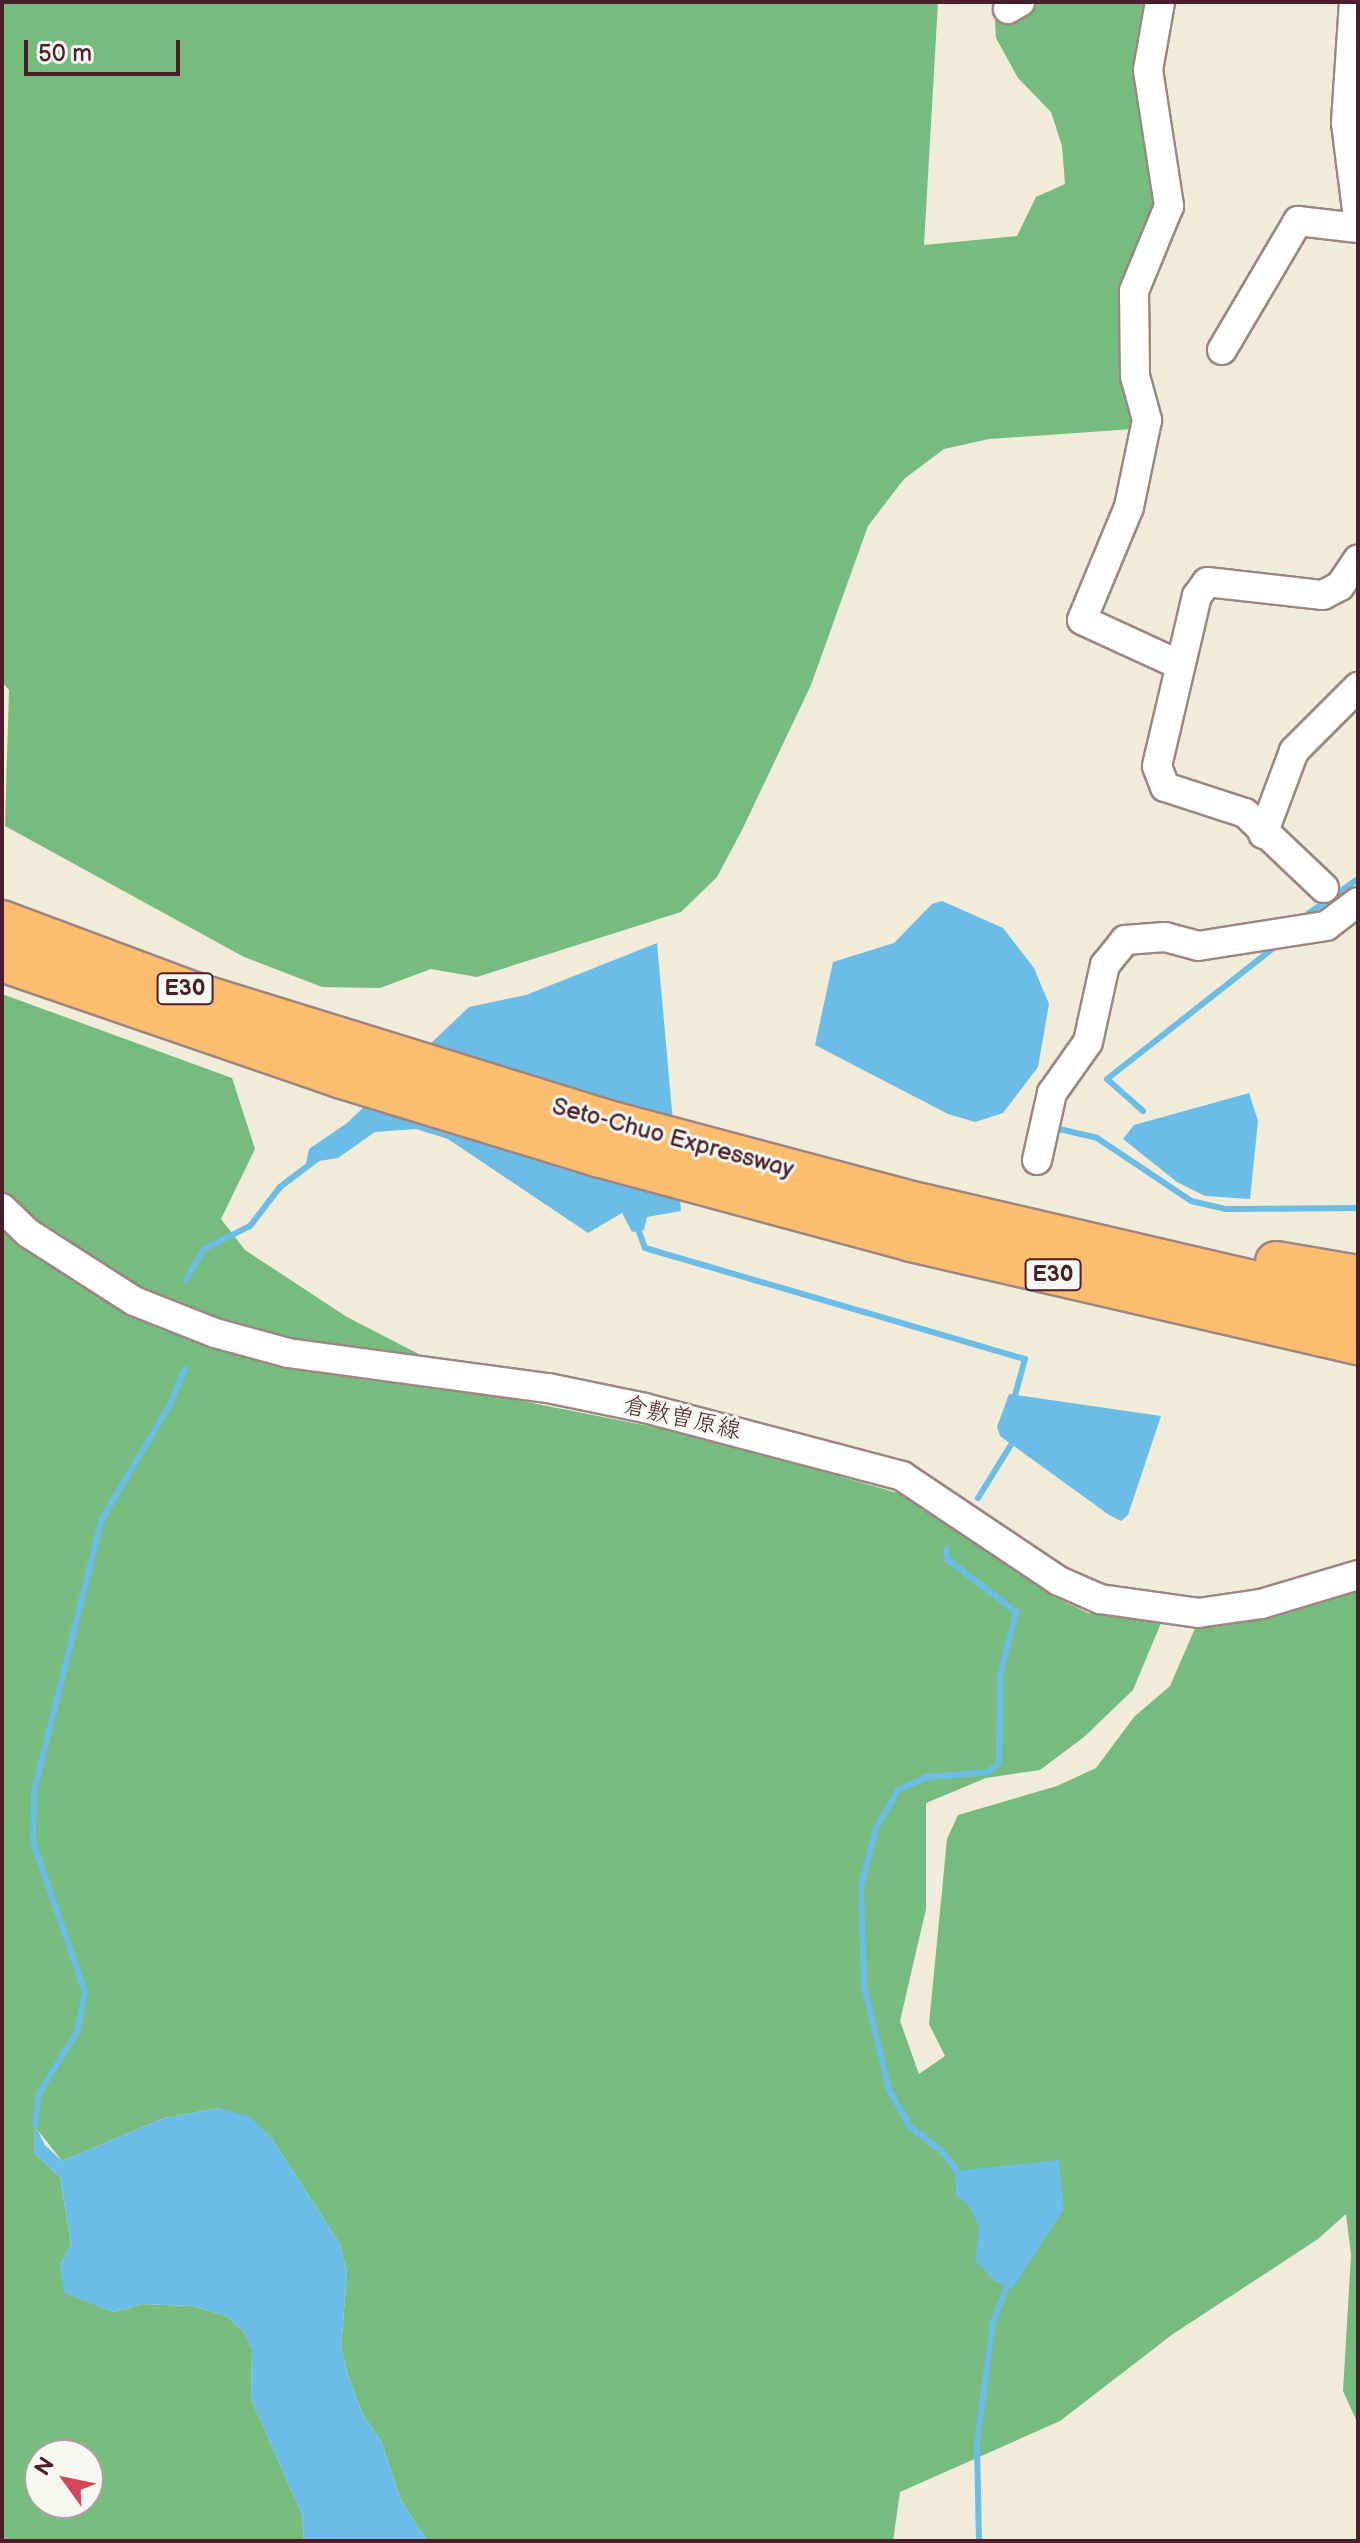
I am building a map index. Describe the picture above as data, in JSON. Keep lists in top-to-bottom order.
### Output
{
  "streets": {
    "highway": ["E30", "Seto-Chuo Expressway"],
    "street": ["倉敷曽原線"]
  },
  "scale_bar": "50 m",
  "north": "top left"
}
